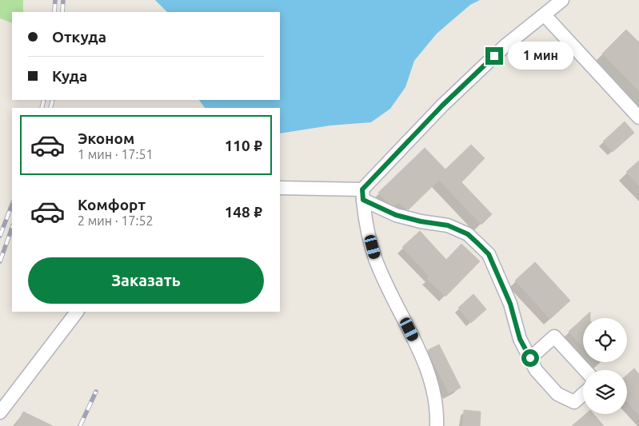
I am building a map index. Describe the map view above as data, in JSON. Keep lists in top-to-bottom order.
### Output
{
  "page": {
    "banner": ["Откуда", "Куда"],
    "bubble": "1 мин",
    "list": [
      {
        "name": "Эконом",
        "note": "1 мин · 17:51",
        "value": "110 ₽"
      },
      {
        "name": "Комфорт",
        "note": "2 мин · 17:52",
        "value": "148 ₽"
      }
    ],
    "buttons": "Заказать"
  }
}
